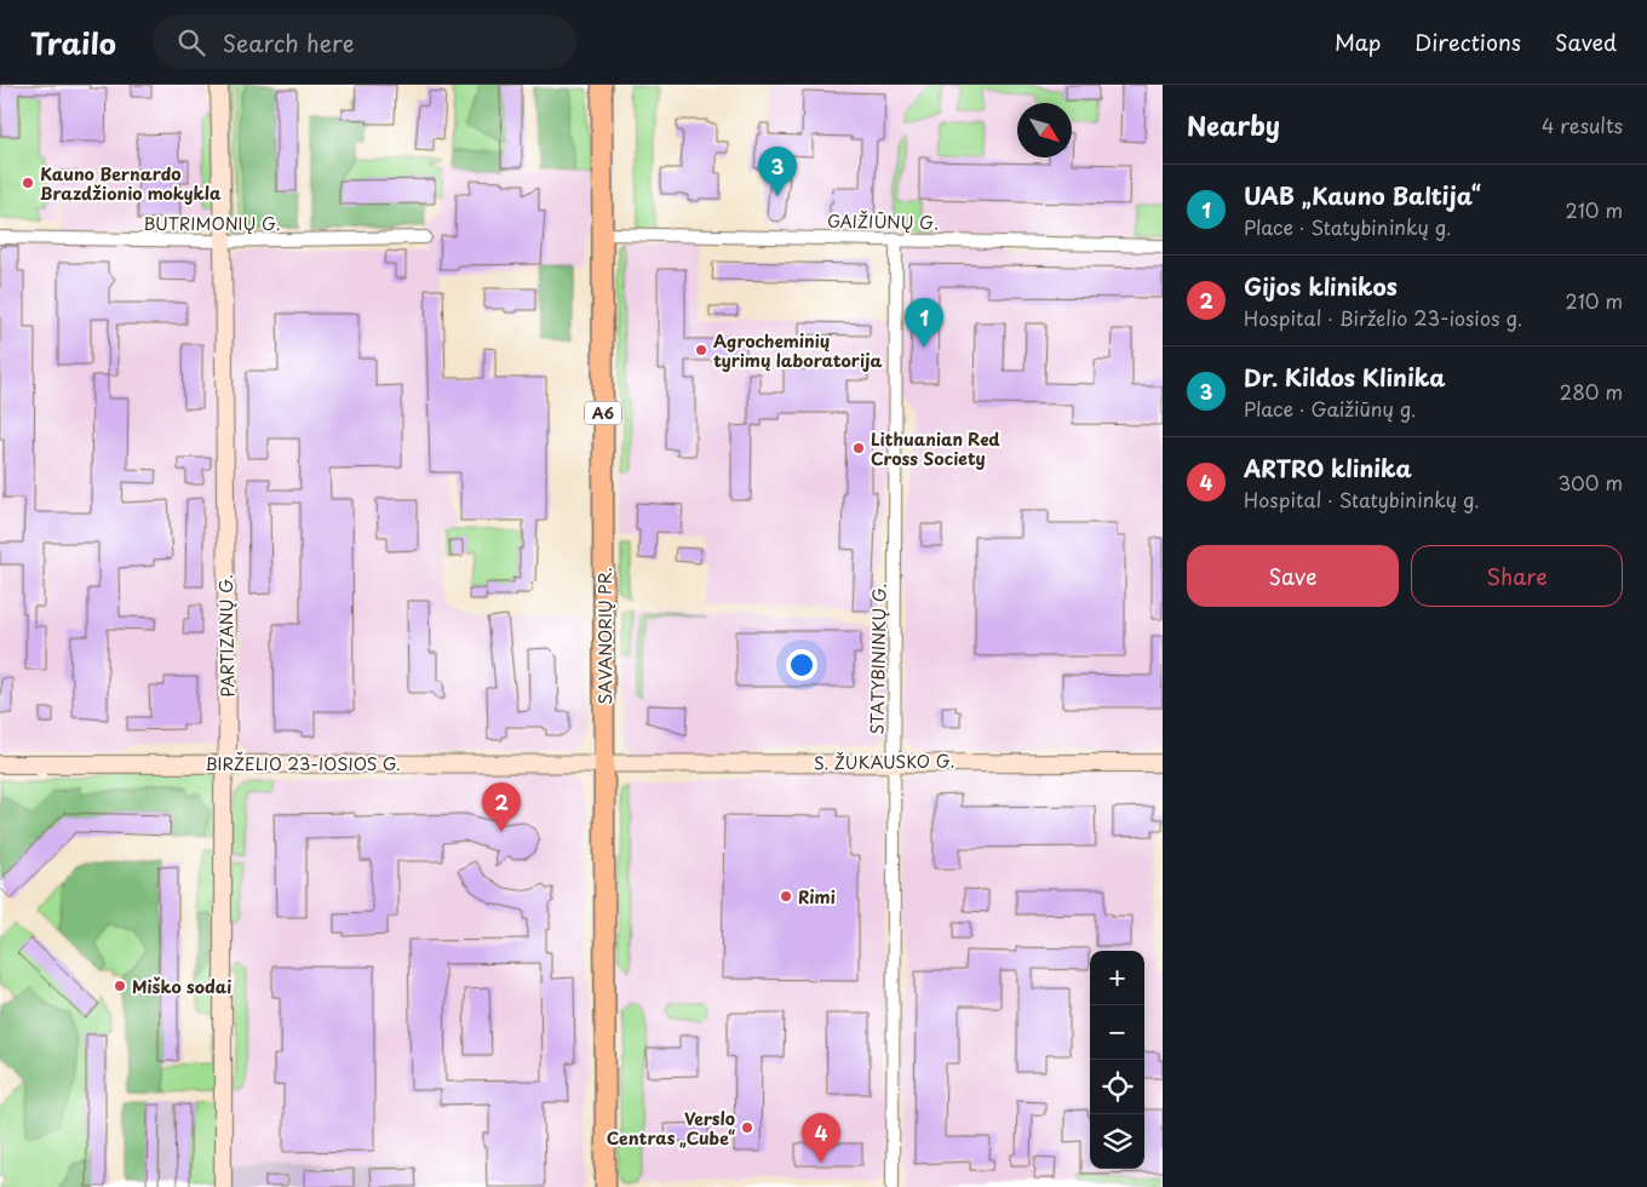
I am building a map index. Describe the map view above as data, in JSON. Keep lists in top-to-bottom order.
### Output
{
  "streets": {
    "main road": [
      "A6",
      "PARTIZANŲ G.",
      "SAVANORIŲ PR.",
      "S. ŽUKAUSKO G.",
      "BIRŽELIO 23-IOSIOS G."
    ],
    "street": ["GAIŽIŪNŲ G.", "BUTRIMONIŲ G.", "STATYBININKŲ G."]
  },
  "crossings": [
    ["GAIŽIŪNŲ G.", "SAVANORIŲ PR."],
    ["GAIŽIŪNŲ G.", "STATYBININKŲ G."],
    ["BUTRIMONIŲ G.", "PARTIZANŲ G."],
    ["PARTIZANŲ G.", "BIRŽELIO 23-IOSIOS G."],
    ["SAVANORIŲ PR.", "S. ŽUKAUSKO G."],
    ["SAVANORIŲ PR.", "BIRŽELIO 23-IOSIOS G."],
    ["STATYBININKŲ G.", "S. ŽUKAUSKO G."],
    ["S. ŽUKAUSKO G.", "BIRŽELIO 23-IOSIOS G."]
  ],
  "places": [
    "Kauno Bernardo Brazdžionio mokykla",
    "Agrocheminių tyrimų laboratorija",
    "Lithuanian Red Cross Society",
    "Rimi",
    "Miško sodai",
    "Verslo Centras „Cube“"
  ],
  "north": "bottom right",
  "page": {
    "header": "Trailo",
    "search": "Search here",
    "nav": ["Map", "Directions", "Saved"],
    "heading": ["Nearby", "4 results"],
    "pins": [
      "3",
      "1",
      "2",
      "4"
    ],
    "list": [
      {
        "mark": "1",
        "name": "UAB „Kauno Baltija“",
        "note": "Place · Statybininkų g.",
        "value": "210 m"
      },
      {
        "mark": "2",
        "name": "Gijos klinikos",
        "note": "Hospital · Birželio 23-iosios g.",
        "value": "210 m"
      },
      {
        "mark": "3",
        "name": "Dr. Kildos Klinika",
        "note": "Place · Gaižiūnų g.",
        "value": "280 m"
      },
      {
        "mark": "4",
        "name": "ARTRO klinika",
        "note": "Hospital · Statybininkų g.",
        "value": "300 m"
      }
    ],
    "buttons": ["Save", "Share"],
    "map_buttons": ["+", "−"]
  }
}
